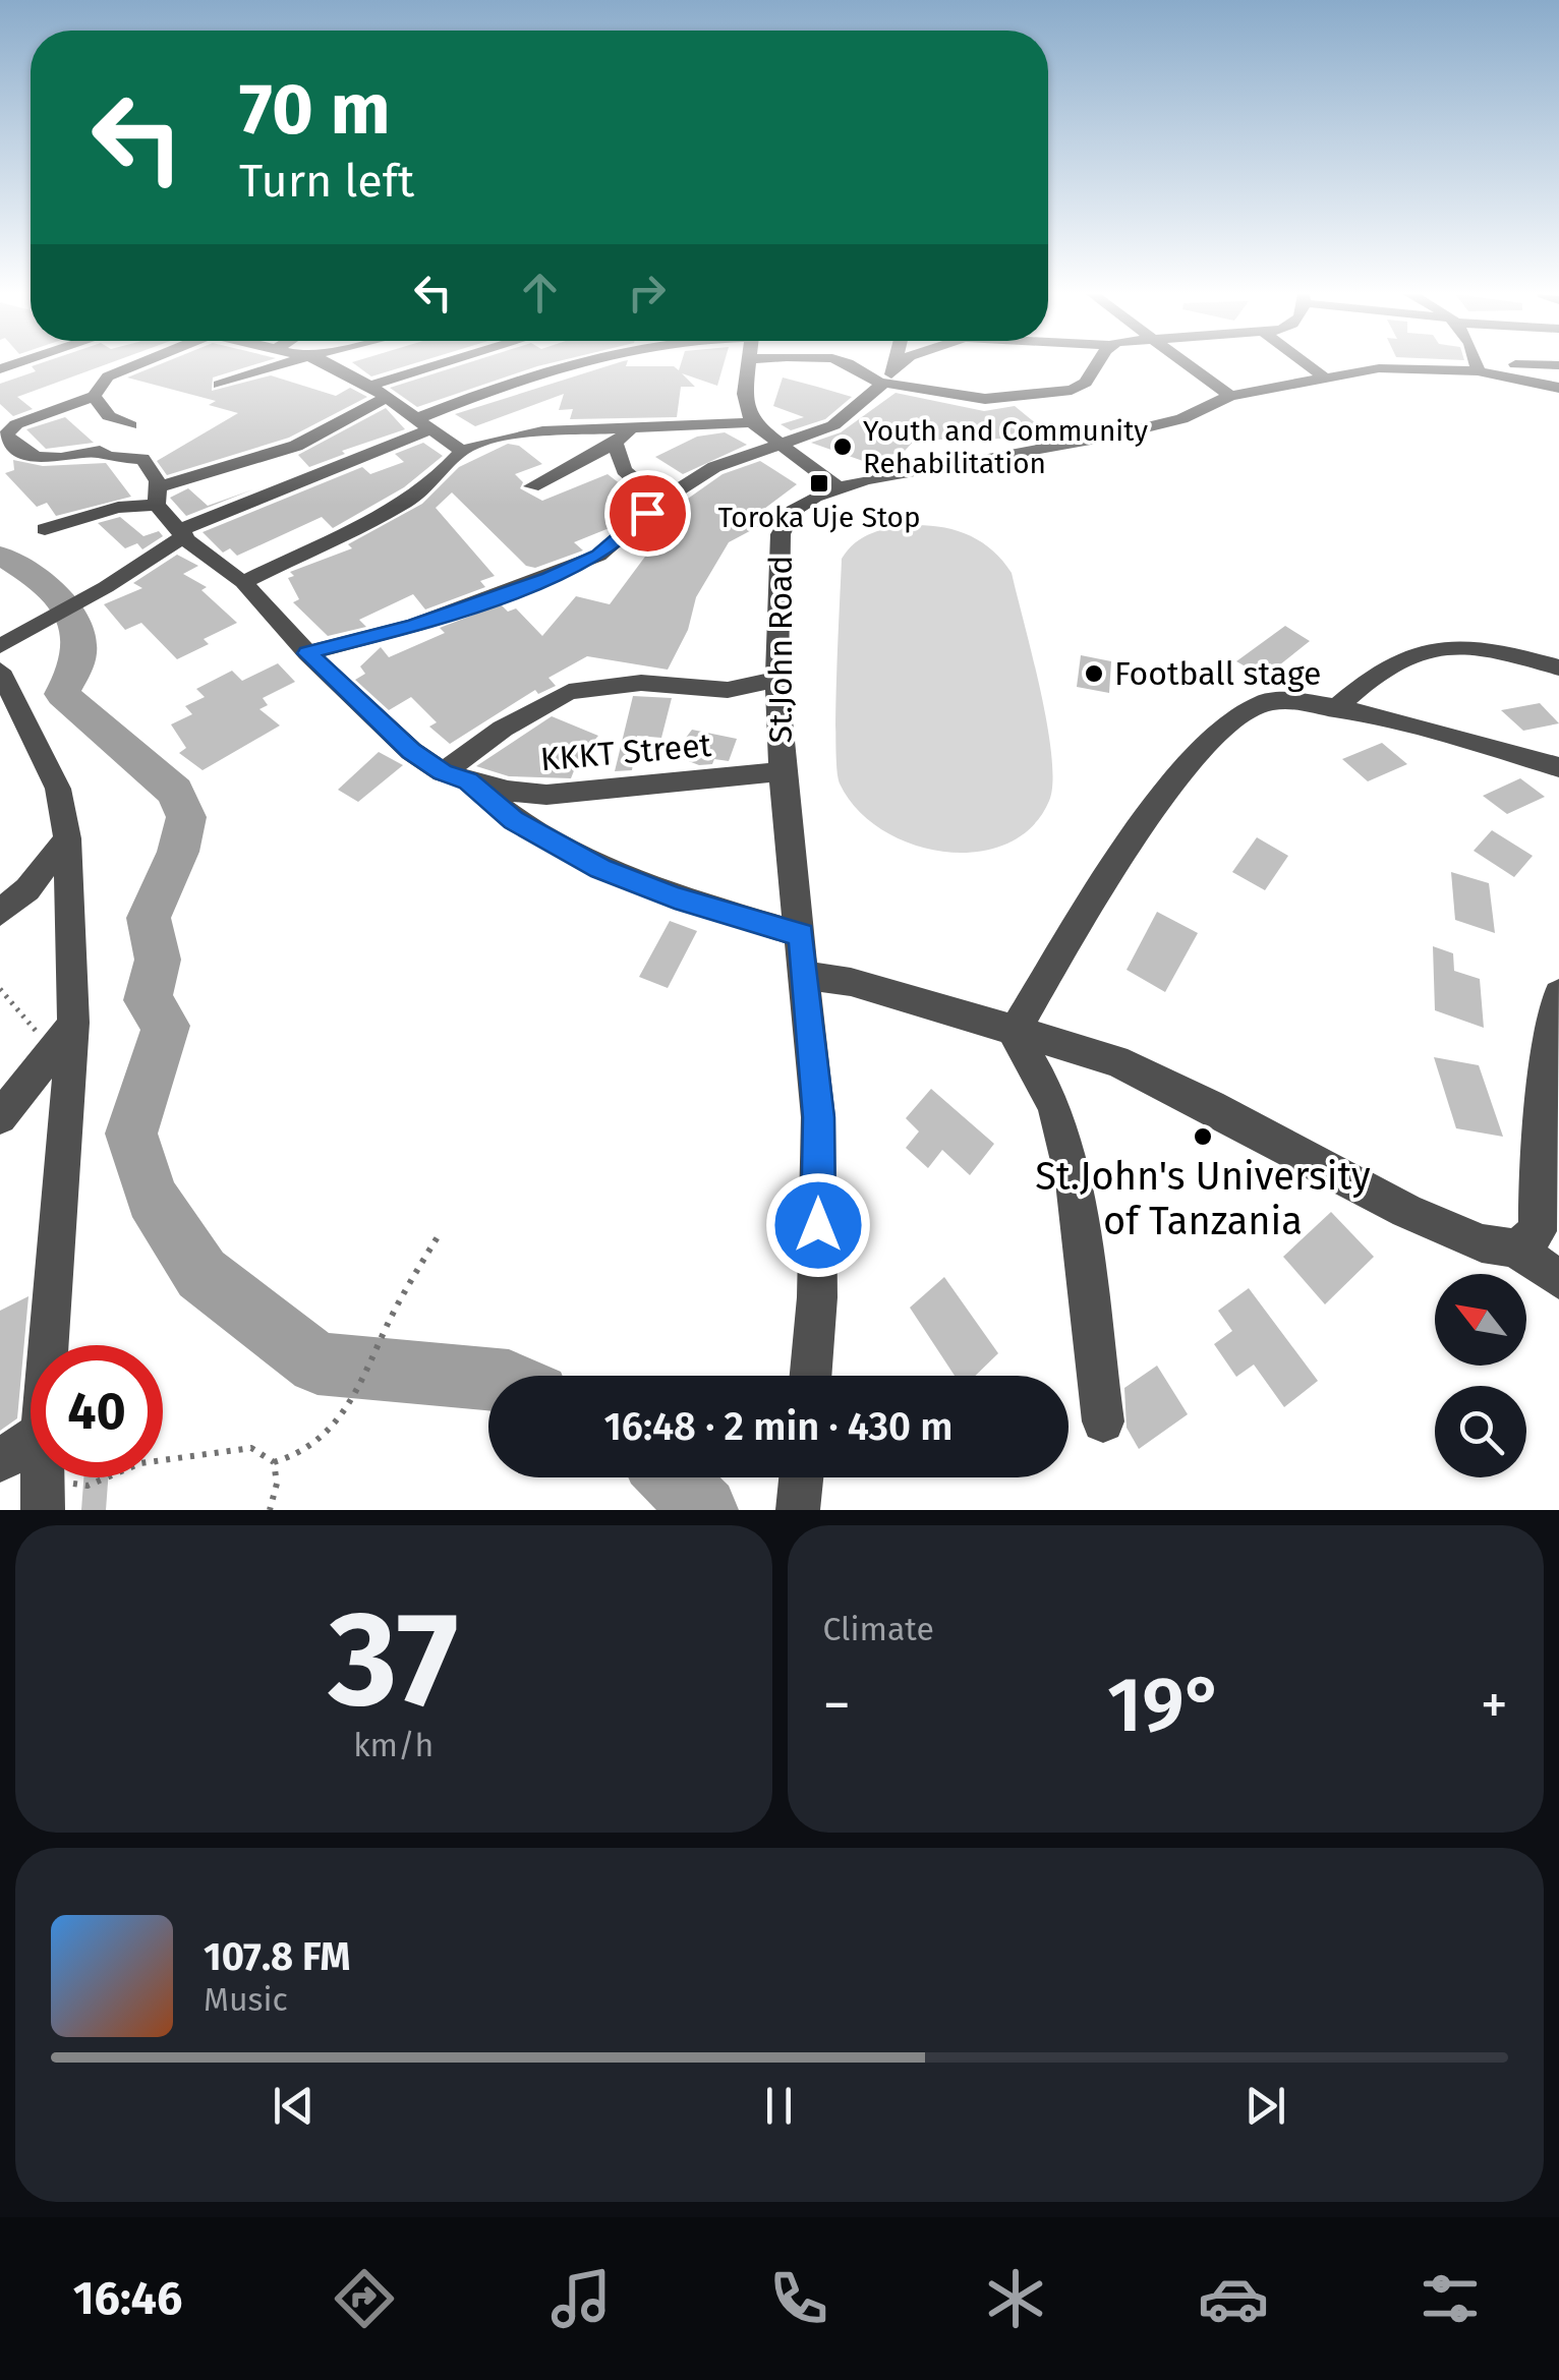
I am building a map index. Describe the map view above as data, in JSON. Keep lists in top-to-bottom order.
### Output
{
  "streets": {
    "street": ["St.John Road", "KKKT Street"]
  },
  "crossings": [
    ["St.John Road", "KKKT Street"]
  ],
  "places": {
    "other": ["Youth and Community Rehabilitation", "Football stage", "St.John's University of Tanzania"],
    "transit": ["Toroka Uje Stop"]
  },
  "north": "top left",
  "page": {
    "turn": ["70 m", "Turn left"],
    "limit": "40",
    "trip": "16:48 · 2 min · 430 m",
    "tile": [
      ["37", "km/h"],
      "Climate"
    ],
    "heat": ["−", "19°", "+"],
    "song": ["107.8 FM", "Music"],
    "tabs": "16:46"
  }
}
